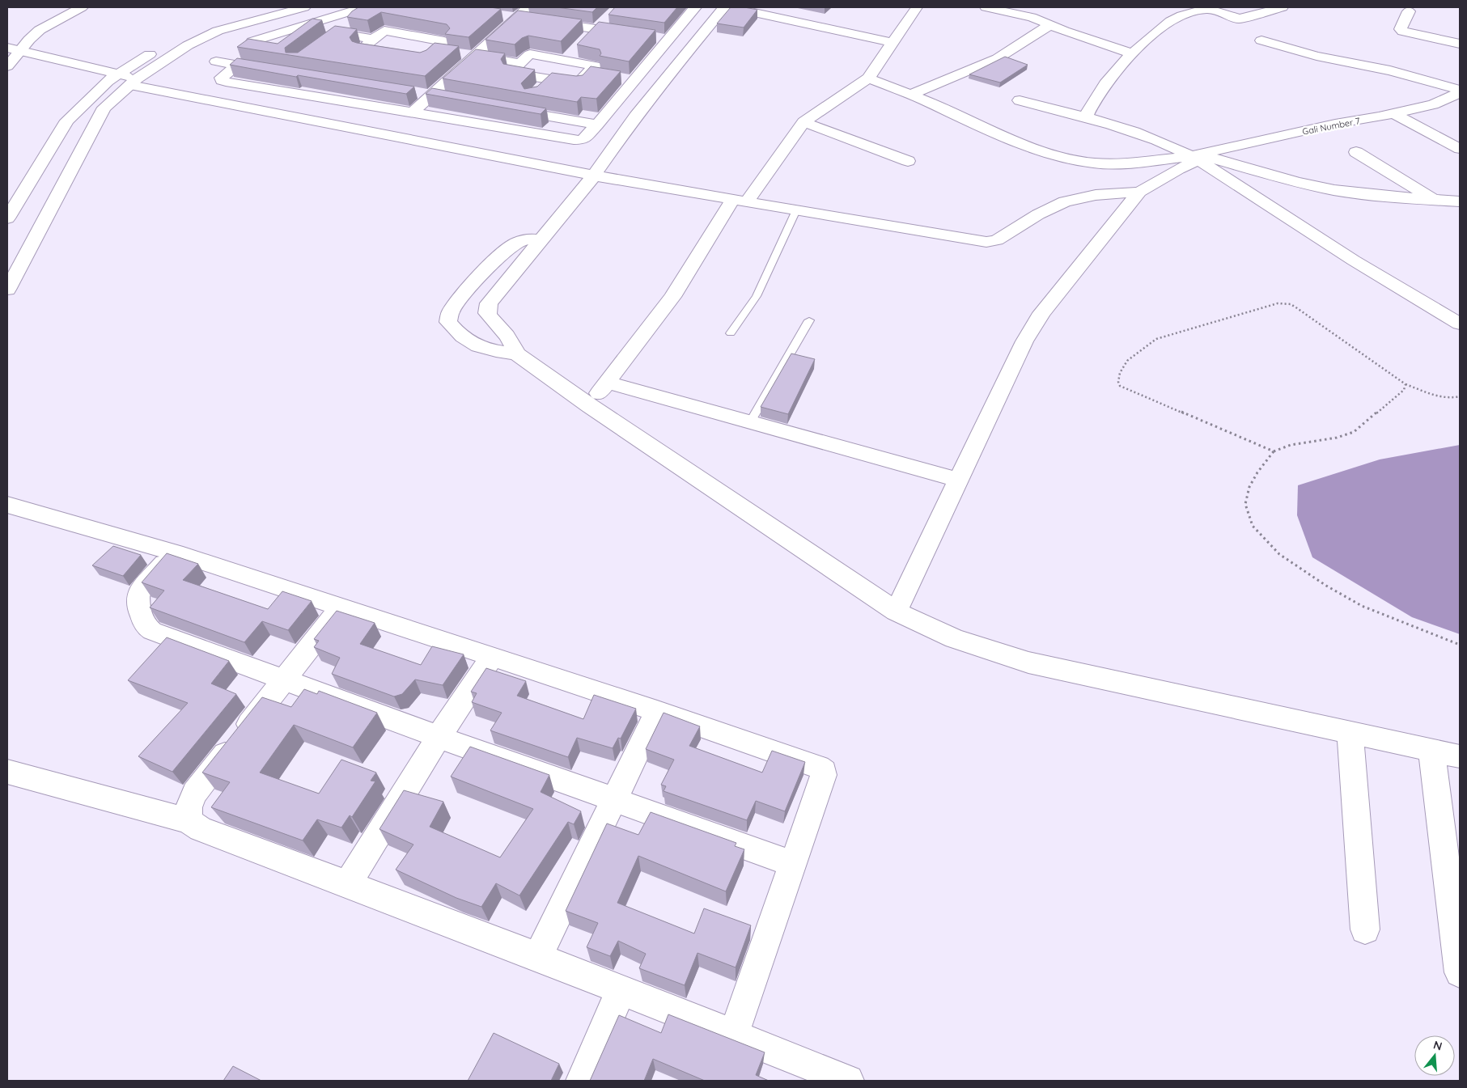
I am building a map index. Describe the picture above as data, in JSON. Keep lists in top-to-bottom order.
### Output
{
  "streets": {
    "street": ["Gali Number 7"]
  },
  "north": "top"
}
